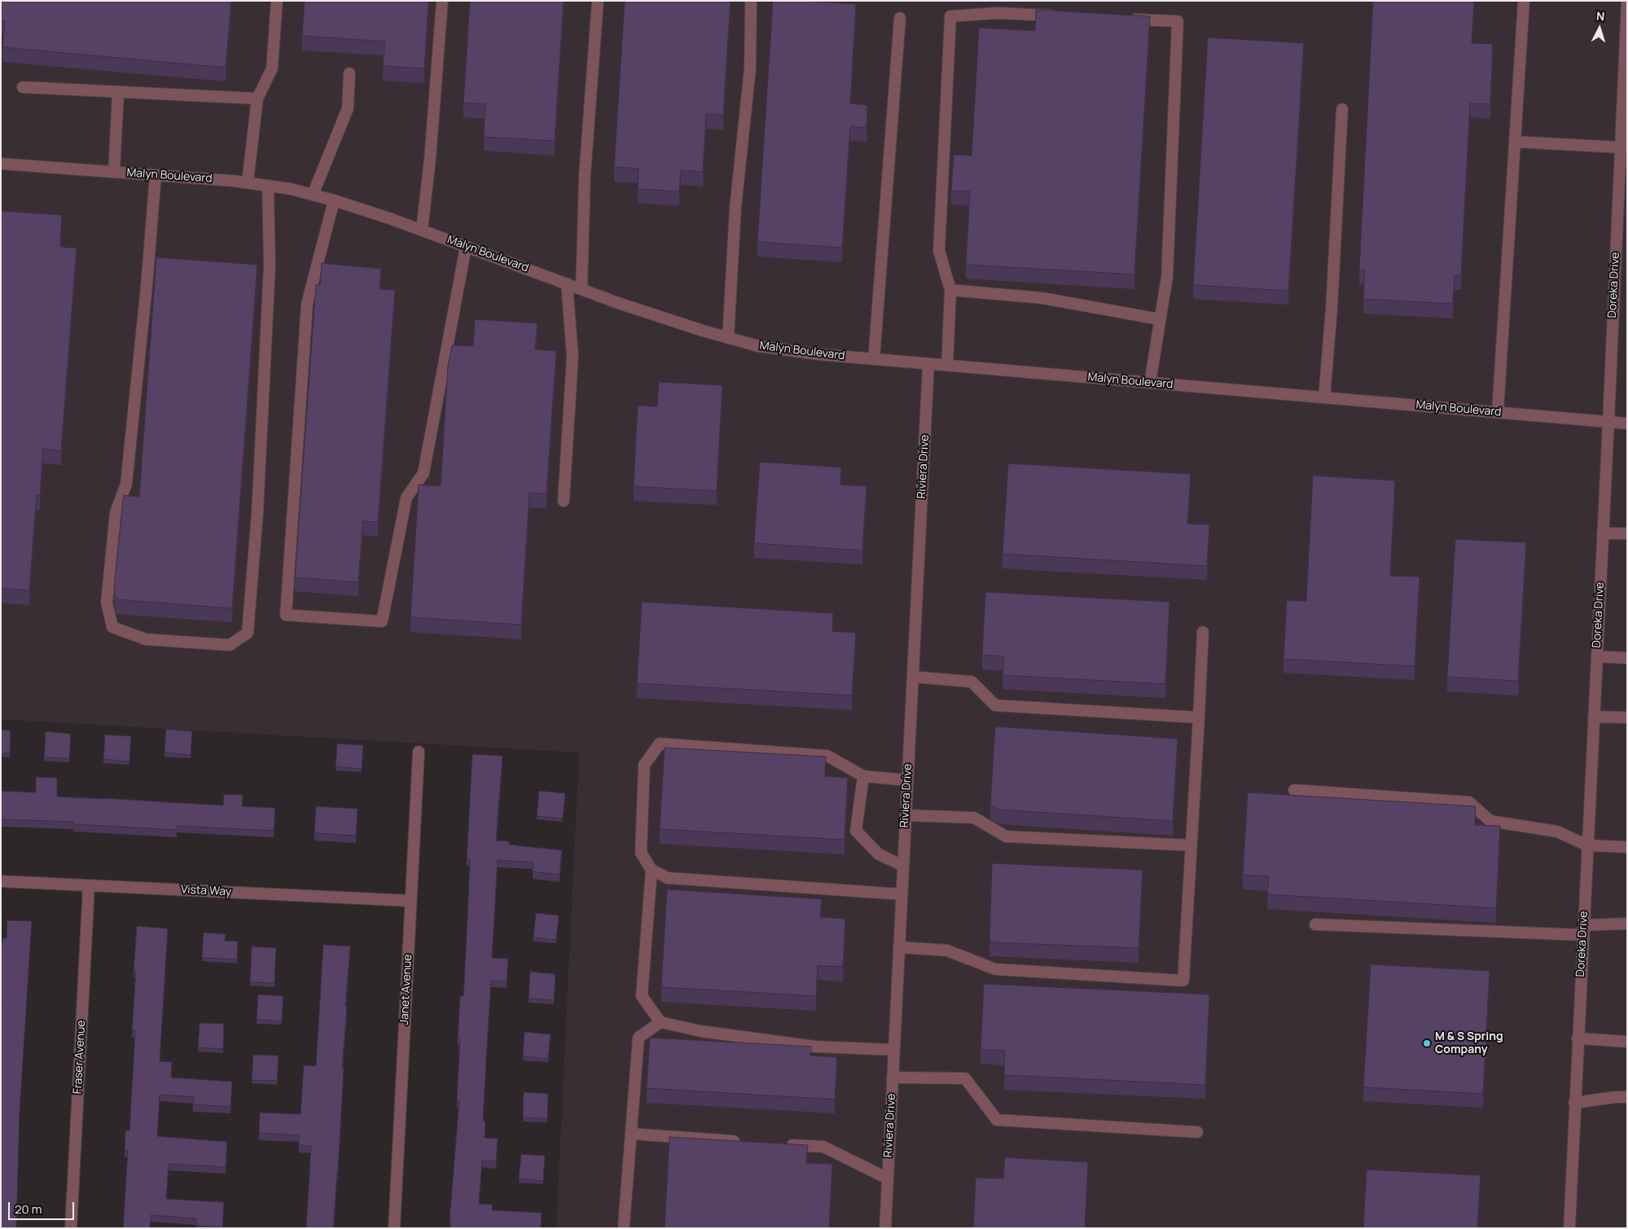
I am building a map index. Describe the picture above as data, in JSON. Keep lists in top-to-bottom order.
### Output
{
  "streets": {
    "street": [
      "Malyn Boulevard",
      "Doreka Drive",
      "Riviera Drive",
      "Vista Way",
      "Janet Avenue",
      "Fraser Avenue"
    ]
  },
  "crossings": [
    ["Malyn Boulevard", "Doreka Drive"],
    ["Malyn Boulevard", "Riviera Drive"],
    ["Vista Way", "Janet Avenue"],
    ["Vista Way", "Fraser Avenue"]
  ],
  "places": ["M & S Spring Company"],
  "scale_bar": "20 m",
  "north": "top"
}
